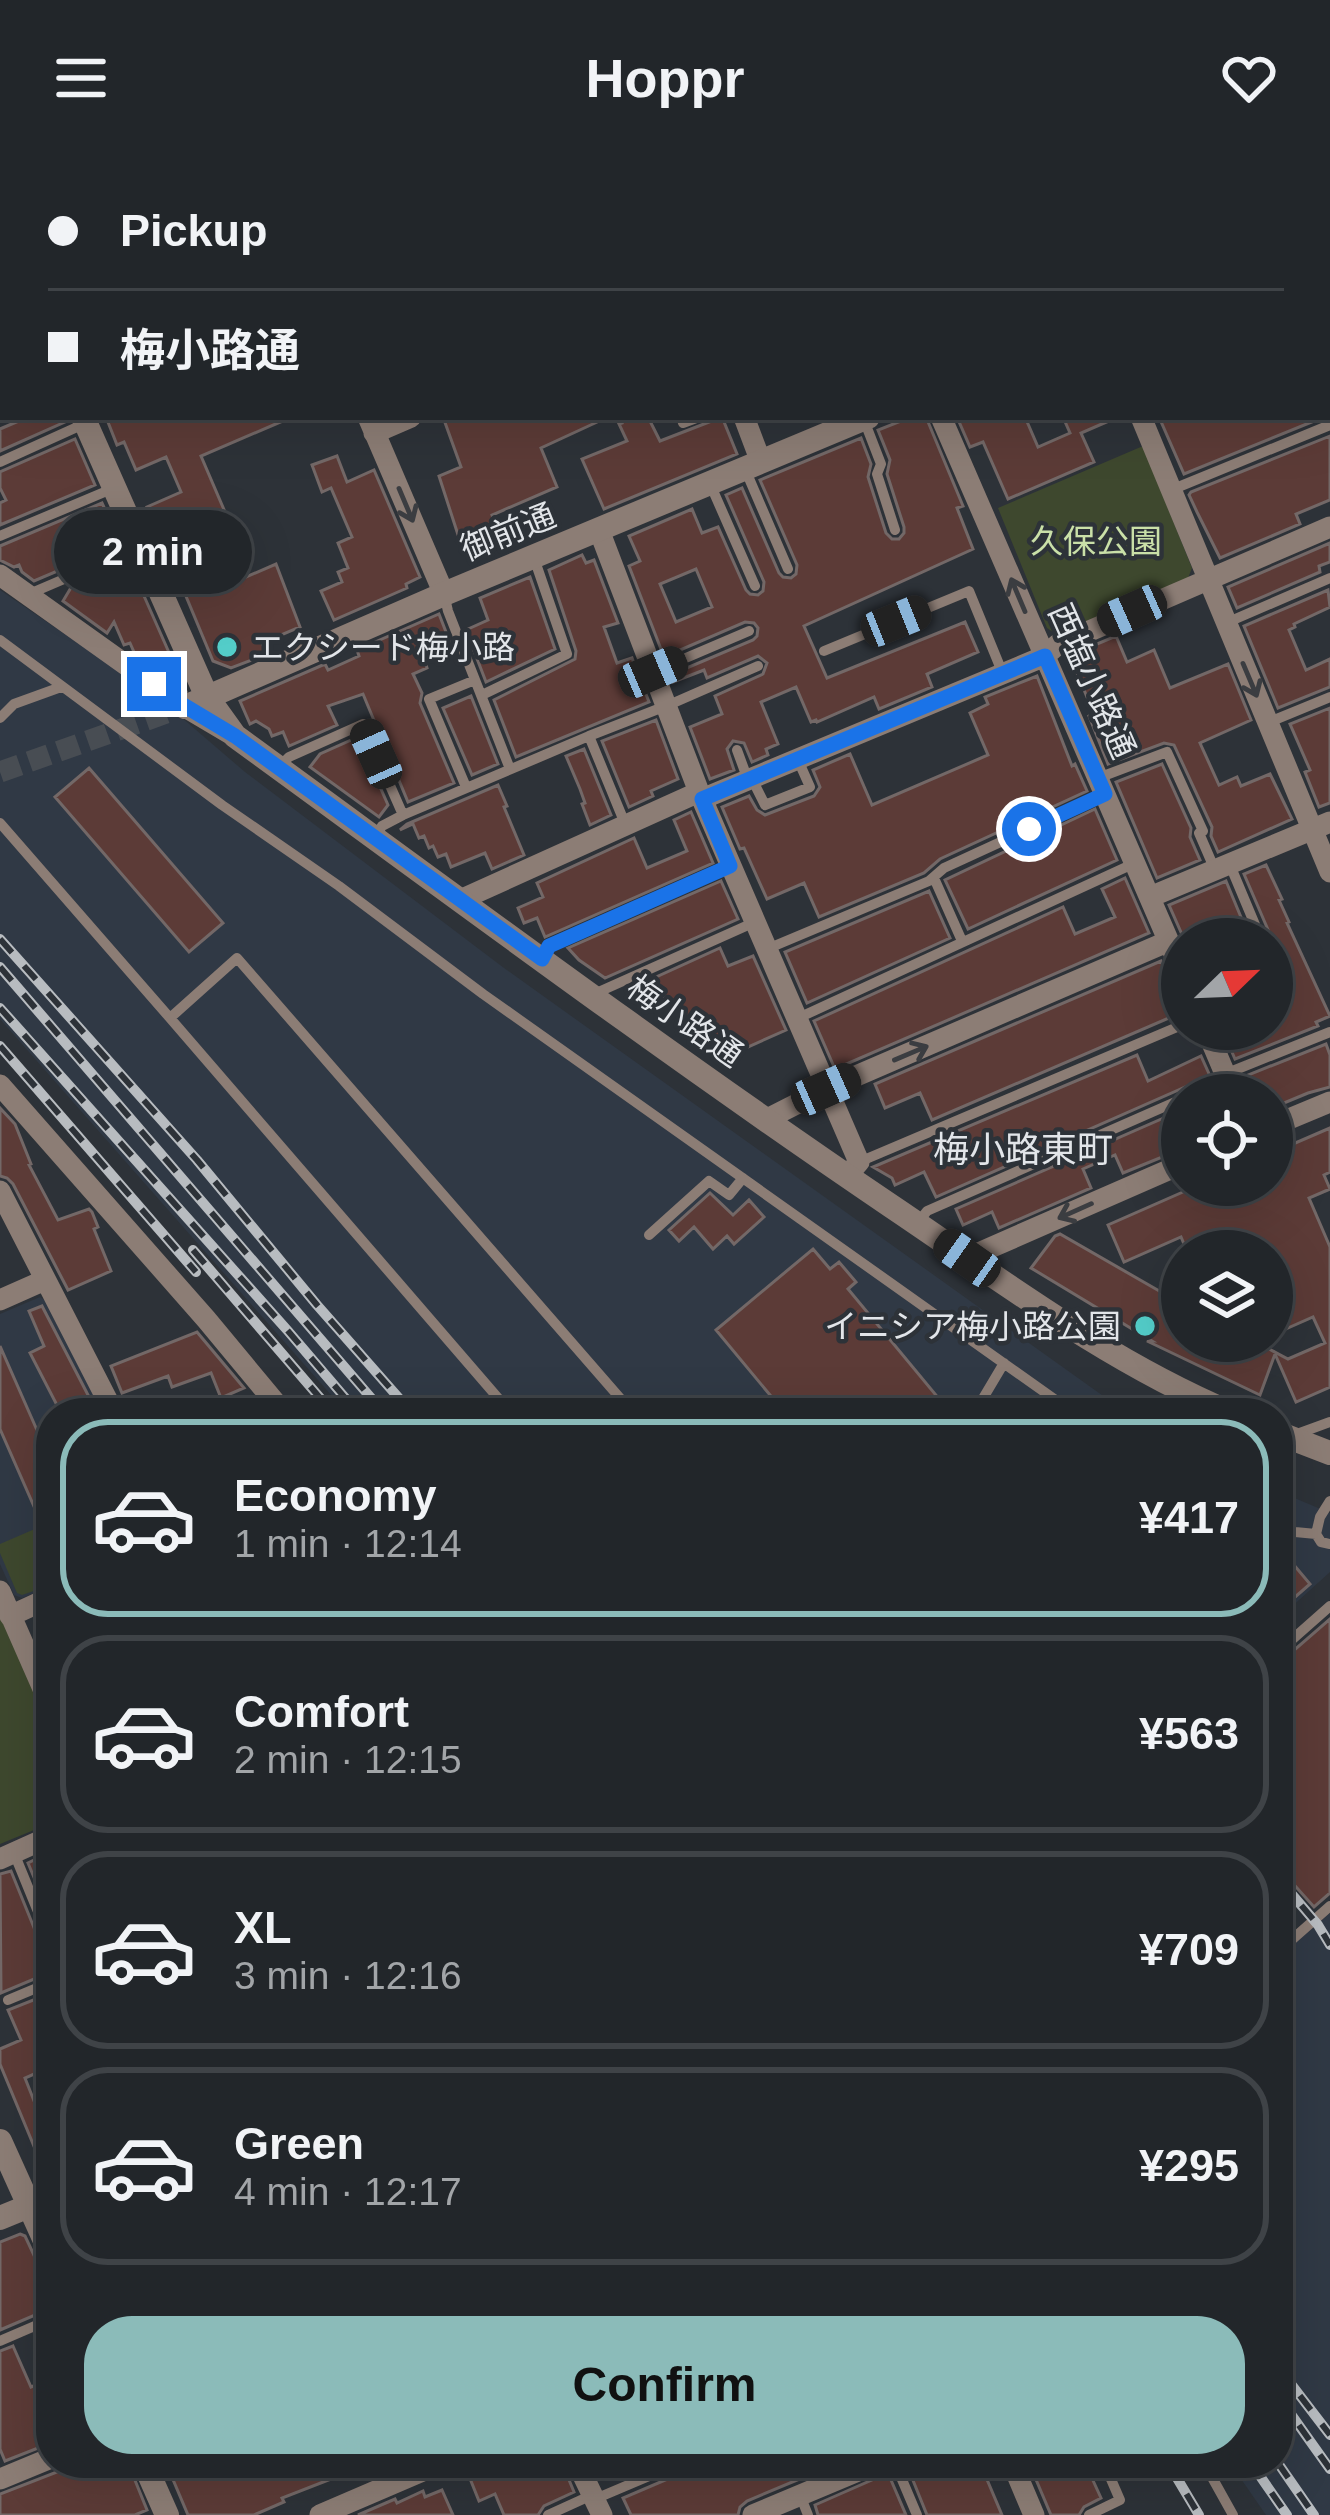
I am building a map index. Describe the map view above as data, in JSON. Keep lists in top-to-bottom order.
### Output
{
  "streets": {
    "street": ["御前通", "西塩小路通", "梅小路通"]
  },
  "crossings": [
    ["御前通", "梅小路通"]
  ],
  "districts": ["梅小路東町"],
  "parks": ["久保公園"],
  "places": ["エクシード梅小路", "イニシア梅小路公園"],
  "north": "top right",
  "page": {
    "header": "Hoppr",
    "banner": ["Pickup", "梅小路通"],
    "bubble": "2 min",
    "list": [
      {
        "name": "Economy",
        "note": "1 min · 12:14",
        "value": "¥417"
      },
      {
        "name": "Comfort",
        "note": "2 min · 12:15",
        "value": "¥563"
      },
      {
        "name": "XL",
        "note": "3 min · 12:16",
        "value": "¥709"
      },
      {
        "name": "Green",
        "note": "4 min · 12:17",
        "value": "¥295"
      }
    ],
    "buttons": "Confirm"
  }
}
